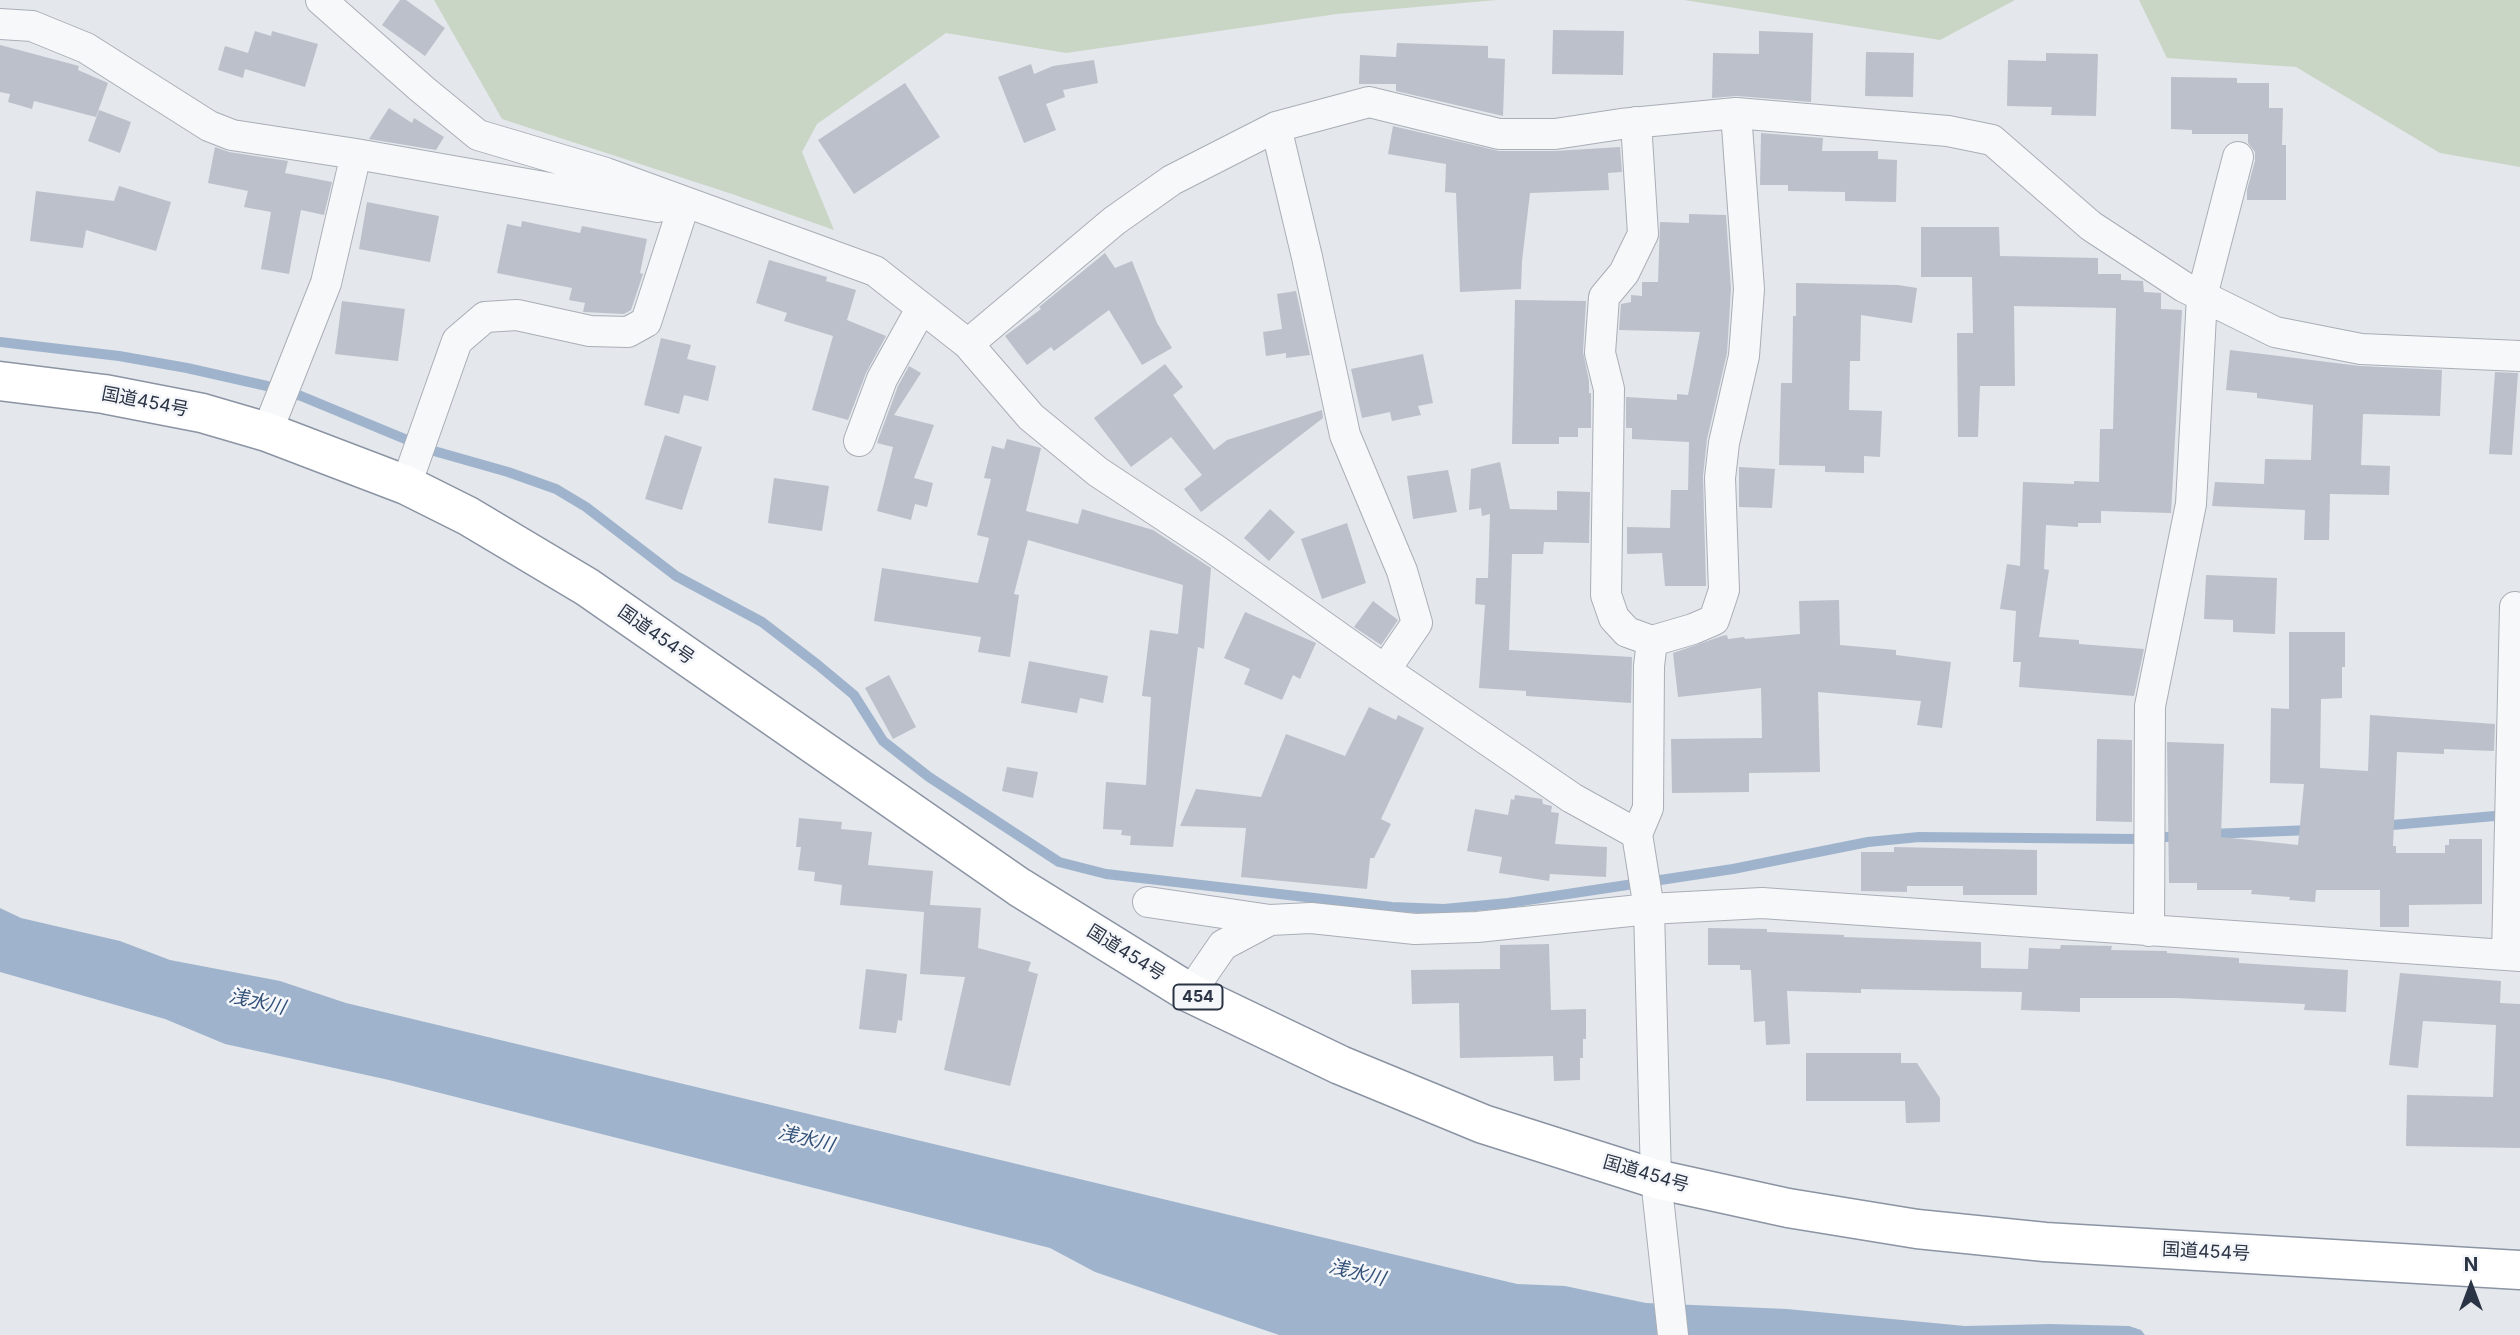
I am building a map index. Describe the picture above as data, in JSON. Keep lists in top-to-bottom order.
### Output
{
  "streets": {
    "highway": ["国道454号", "454"]
  },
  "water": ["浅水川"],
  "north": "top"
}
